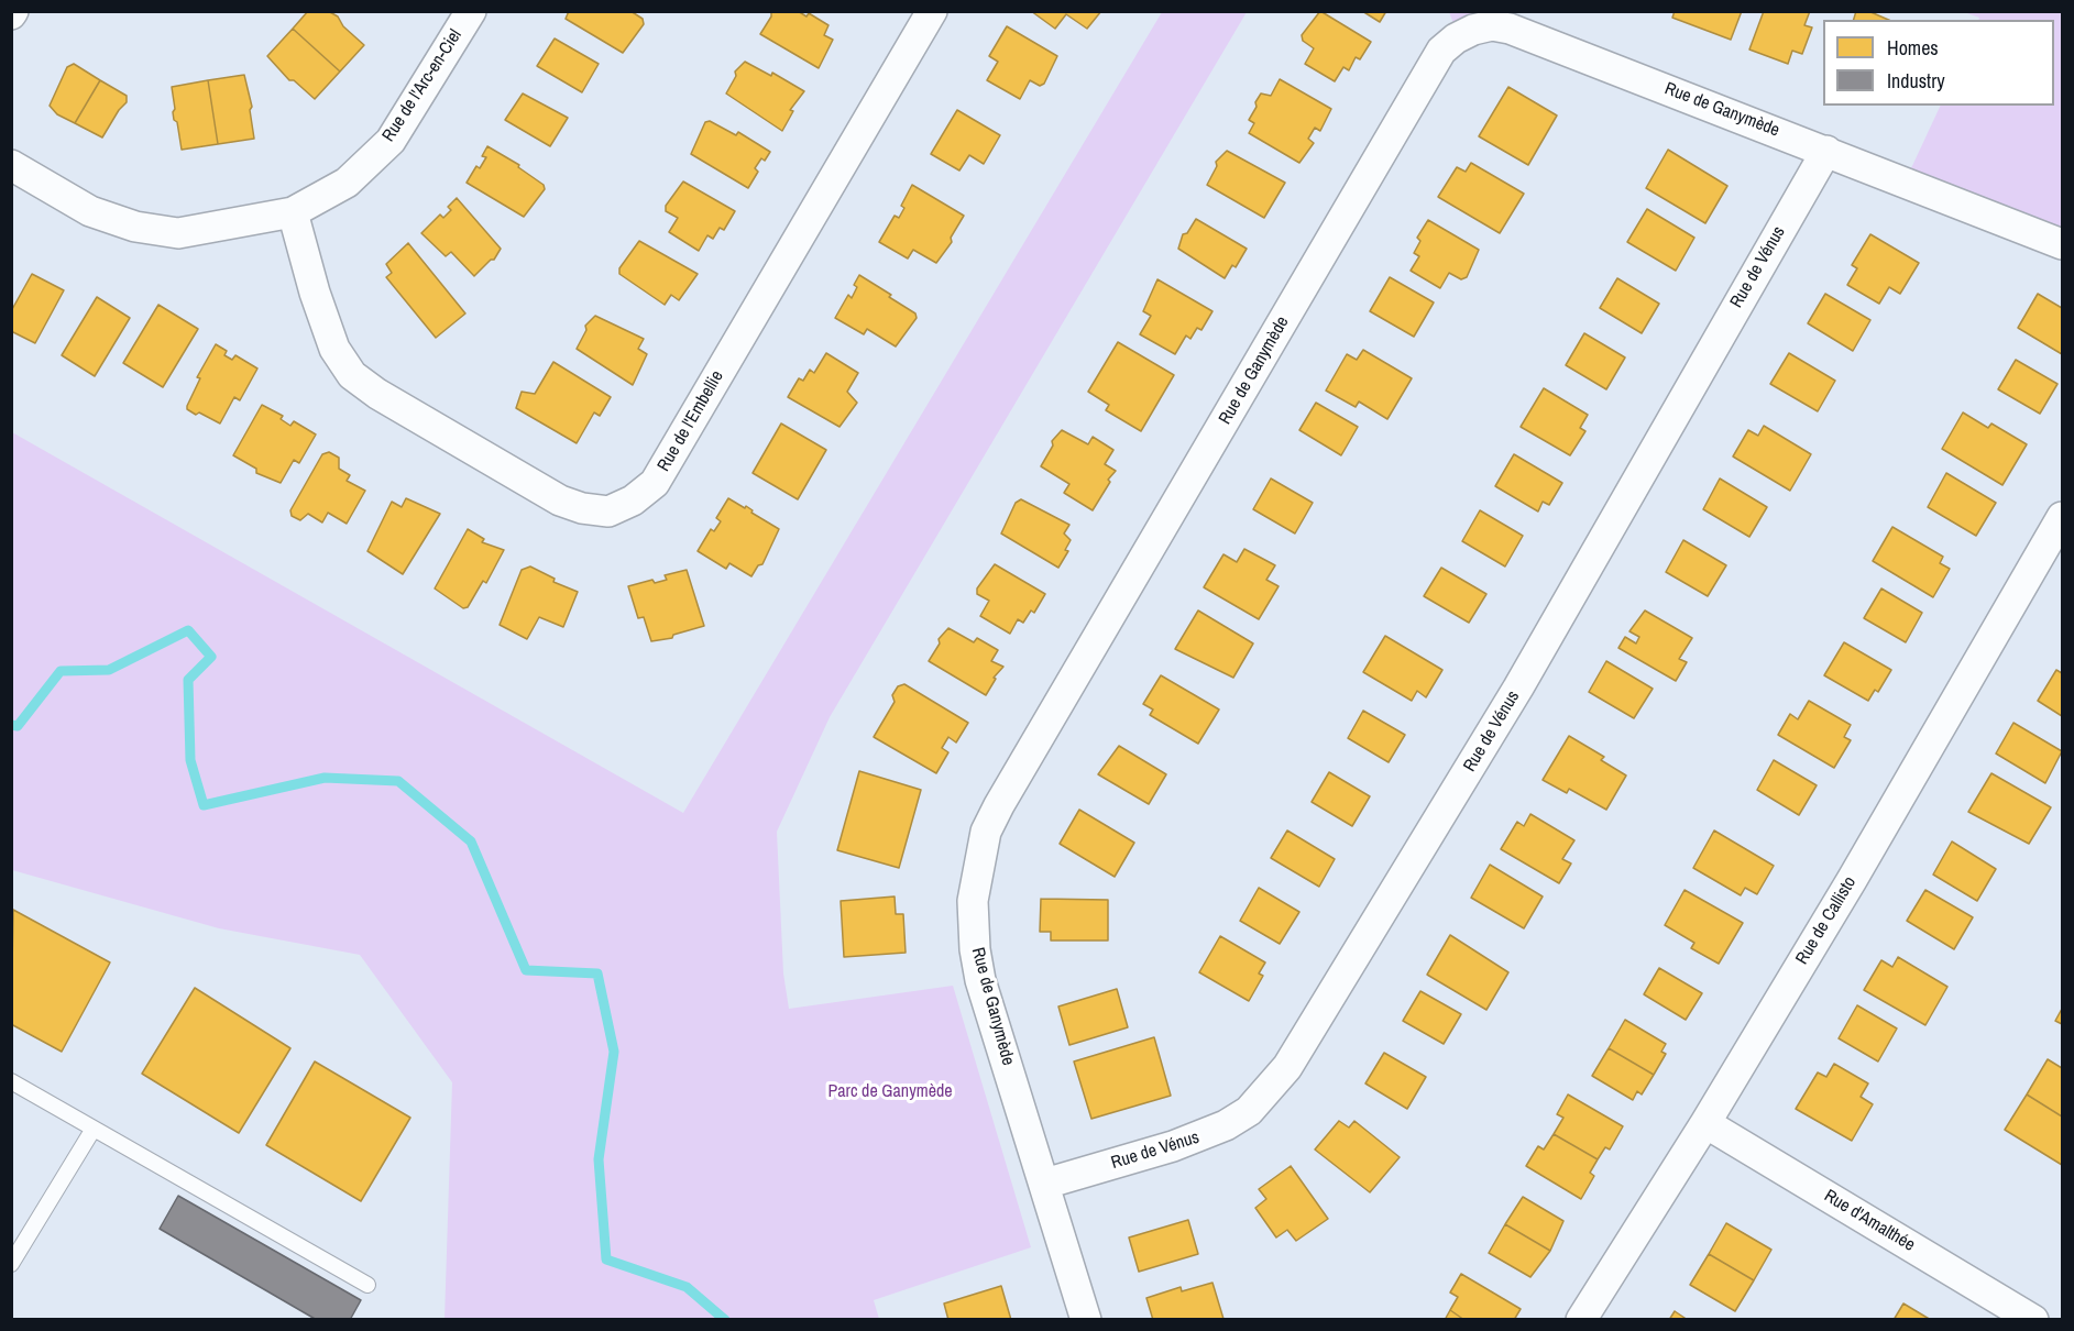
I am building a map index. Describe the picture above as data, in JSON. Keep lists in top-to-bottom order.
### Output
{
  "streets": {
    "street": [
      "Rue de l'Arc-en-Ciel",
      "Rue de Ganymède",
      "Rue de Vénus",
      "Rue de l'Embellie",
      "Rue de Callisto",
      "Rue d'Amalthée"
    ]
  },
  "crossings": [
    ["Rue de l'Arc-en-Ciel", "Rue de l'Embellie"],
    ["Rue de Ganymède", "Rue de Vénus"],
    ["Rue de Callisto", "Rue d'Amalthée"]
  ],
  "parks": ["Parc de Ganymède"],
  "legend": ["Homes", "Industry"]
}
